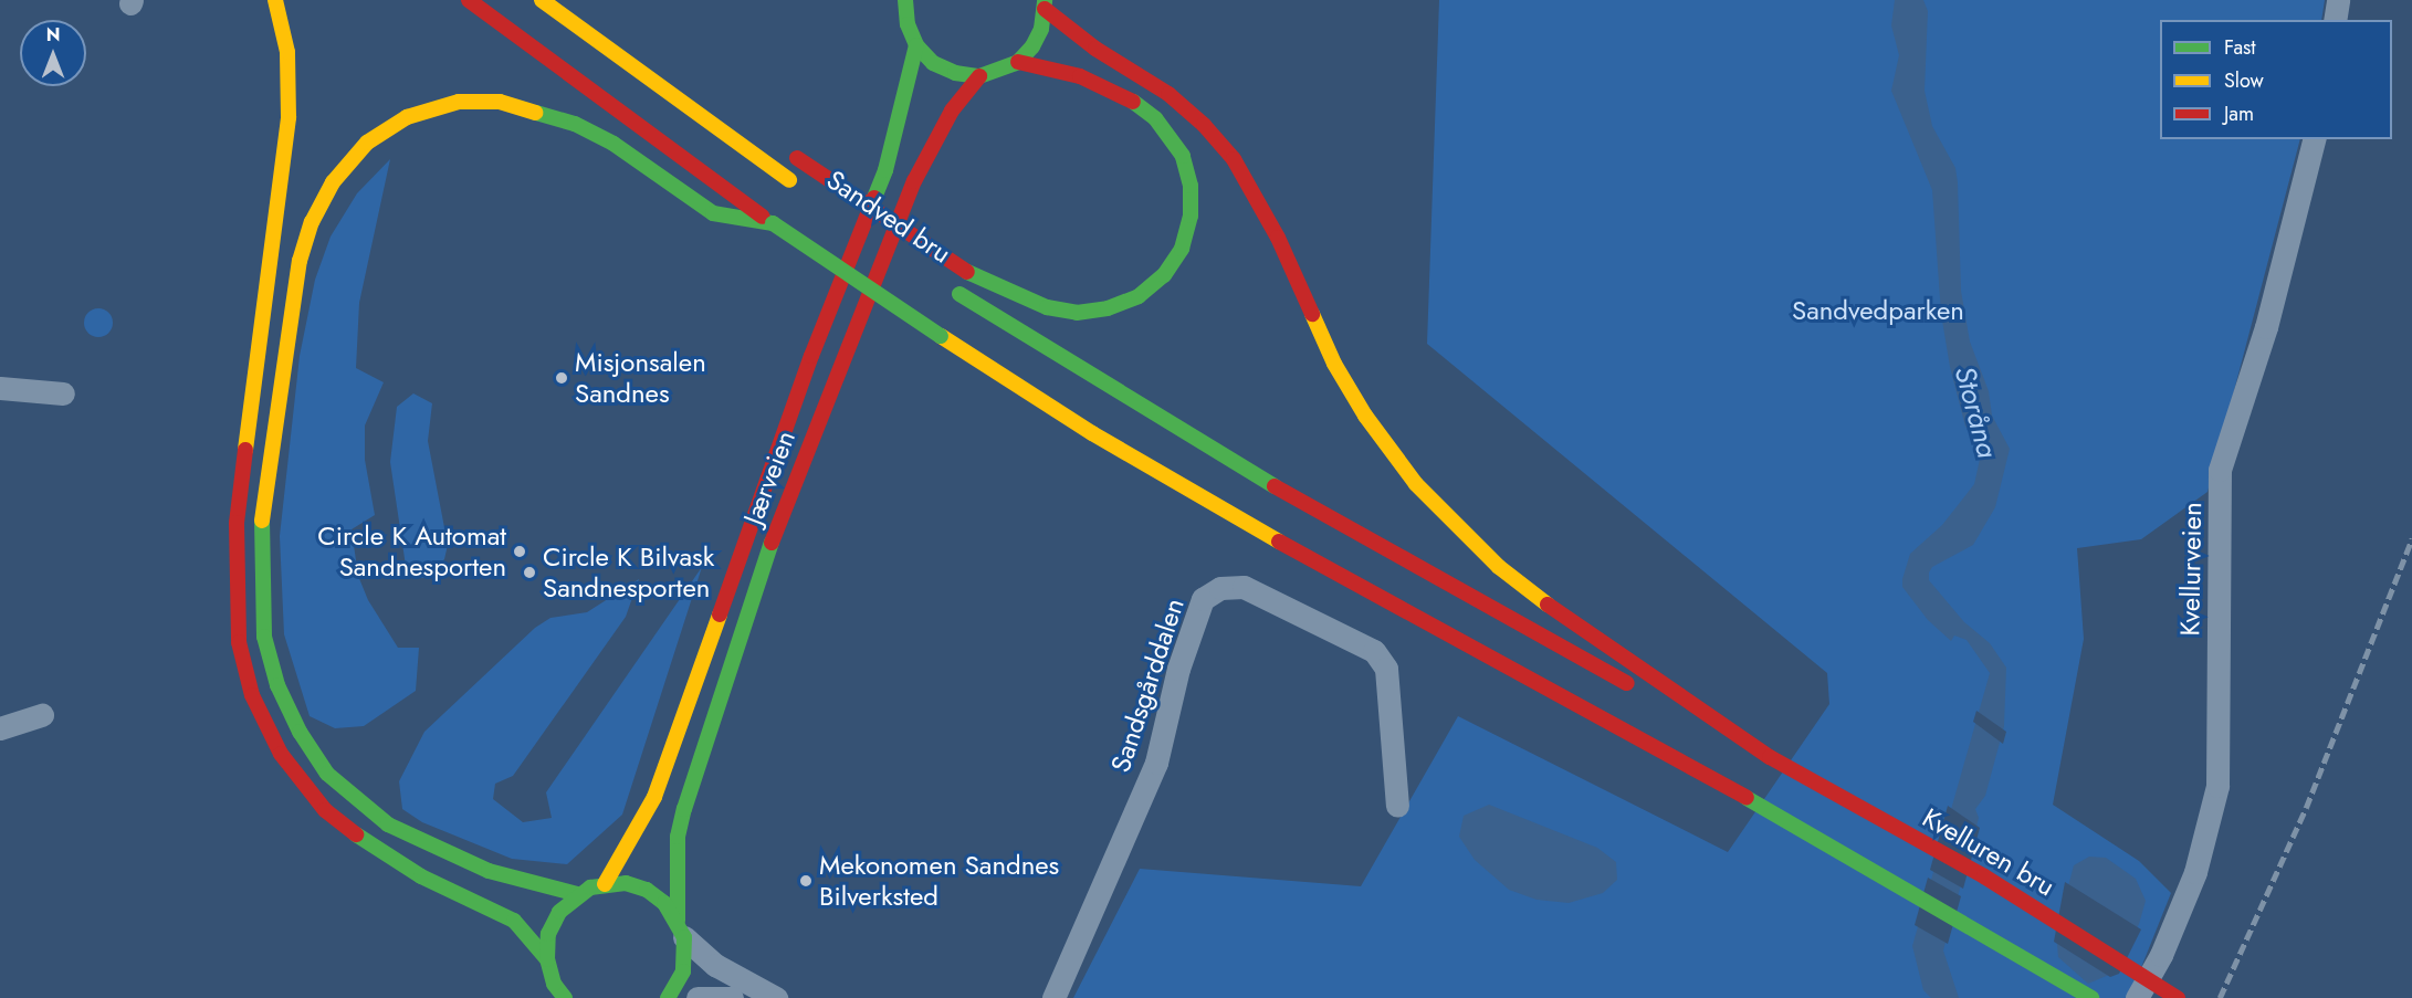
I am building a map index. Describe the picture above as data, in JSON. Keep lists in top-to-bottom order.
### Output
{
  "streets": {
    "main road": ["Sandved bru", "Jærveien", "Kvelluren bru"],
    "street": ["Kvellurveien", "Sandsgårddalen"]
  },
  "water": ["Storåna"],
  "parks": ["Sandvedparken"],
  "places": [
    "Misjonsalen Sandnes",
    "Circle K Automat Sandnesporten",
    "Circle K Bilvask Sandnesporten",
    "Mekonomen Sandnes Bilverksted"
  ],
  "legend": ["Fast", "Slow", "Jam"],
  "north": "top"
}
